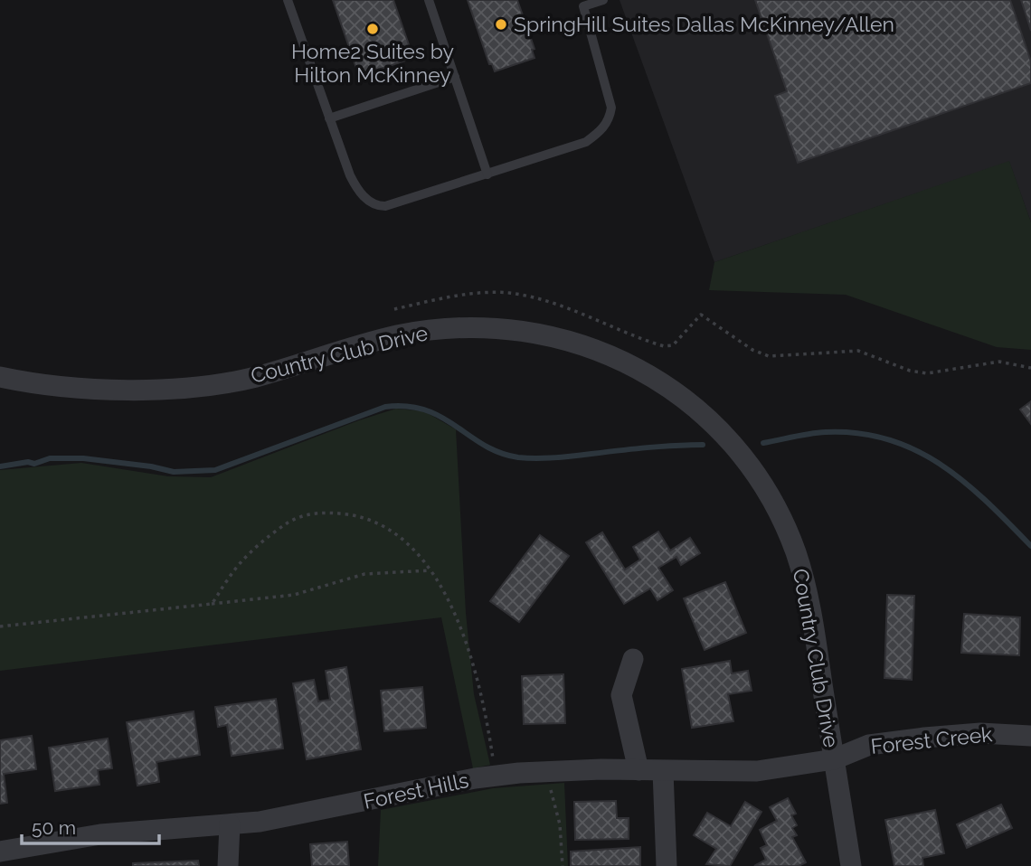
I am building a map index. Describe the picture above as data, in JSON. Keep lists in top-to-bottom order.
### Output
{
  "streets": {
    "street": ["Country Club Drive", "Forest Creek", "Forest Hills"]
  },
  "crossings": [
    ["Country Club Drive", "Forest Creek"],
    ["Country Club Drive", "Forest Hills"],
    ["Forest Creek", "Forest Hills"]
  ],
  "places": ["SpringHill Suites Dallas McKinney/Allen", "Home2 Suites by Hilton McKinney"],
  "scale_bar": "50 m"
}
